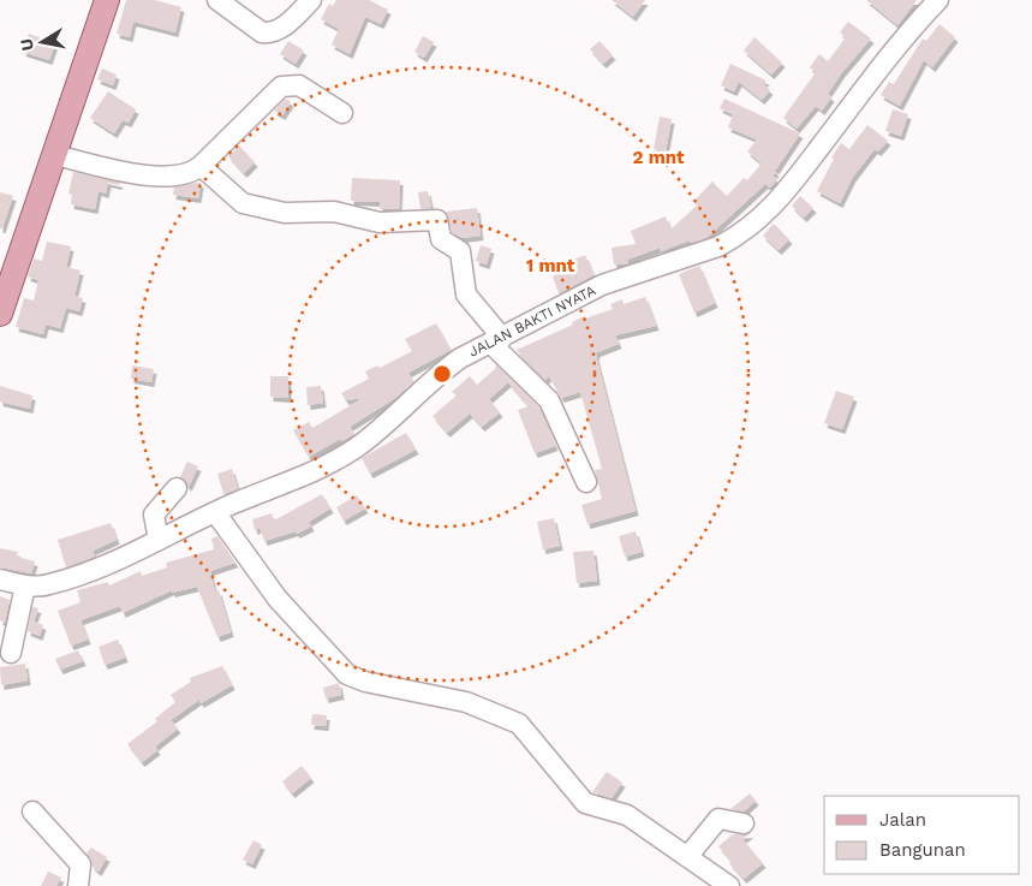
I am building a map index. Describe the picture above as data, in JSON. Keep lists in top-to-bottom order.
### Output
{
  "streets": {
    "street": ["JALAN BAKTI NYATA"]
  },
  "legend": ["Jalan", "Bangunan"],
  "north": "left",
  "rings": ["2 mnt", "1 mnt"]
}
